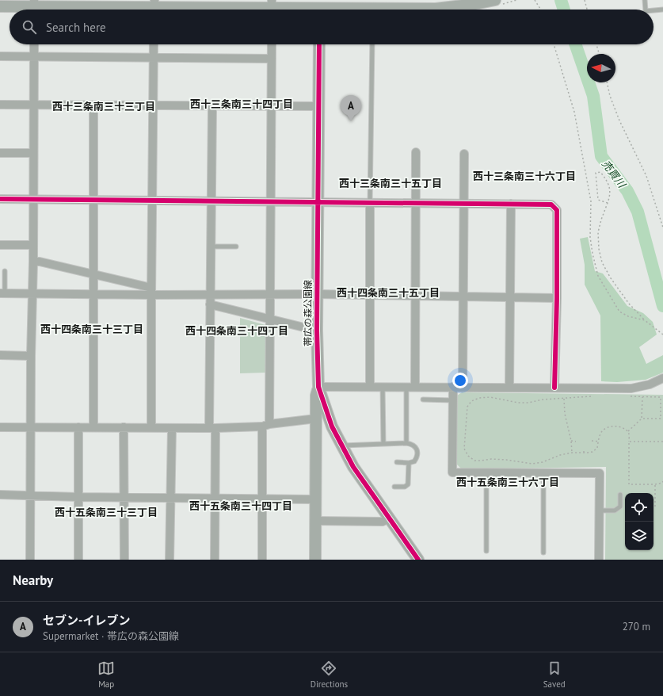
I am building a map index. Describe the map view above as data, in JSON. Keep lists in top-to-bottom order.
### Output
{
  "streets": {
    "street": ["帯広の森公園線"]
  },
  "districts": [
    "西十三条南三十四丁目",
    "西十三条南三十三丁目",
    "西十三条南三十六丁目",
    "西十三条南三十五丁目",
    "西十四条南三十五丁目",
    "西十四条南三十三丁目",
    "西十四条南三十四丁目",
    "西十五条南三十六丁目",
    "西十五条南三十四丁目",
    "西十五条南三十三丁目"
  ],
  "water": ["売買川"],
  "north": "left",
  "page": {
    "search": "Search here",
    "pins": "A",
    "heading": "Nearby",
    "list": [
      {
        "mark": "A",
        "name": "セブン-イレブン",
        "note": "Supermarket · 帯広の森公園線",
        "value": "270 m"
      }
    ],
    "nav": ["Map", "Directions", "Saved"]
  }
}
